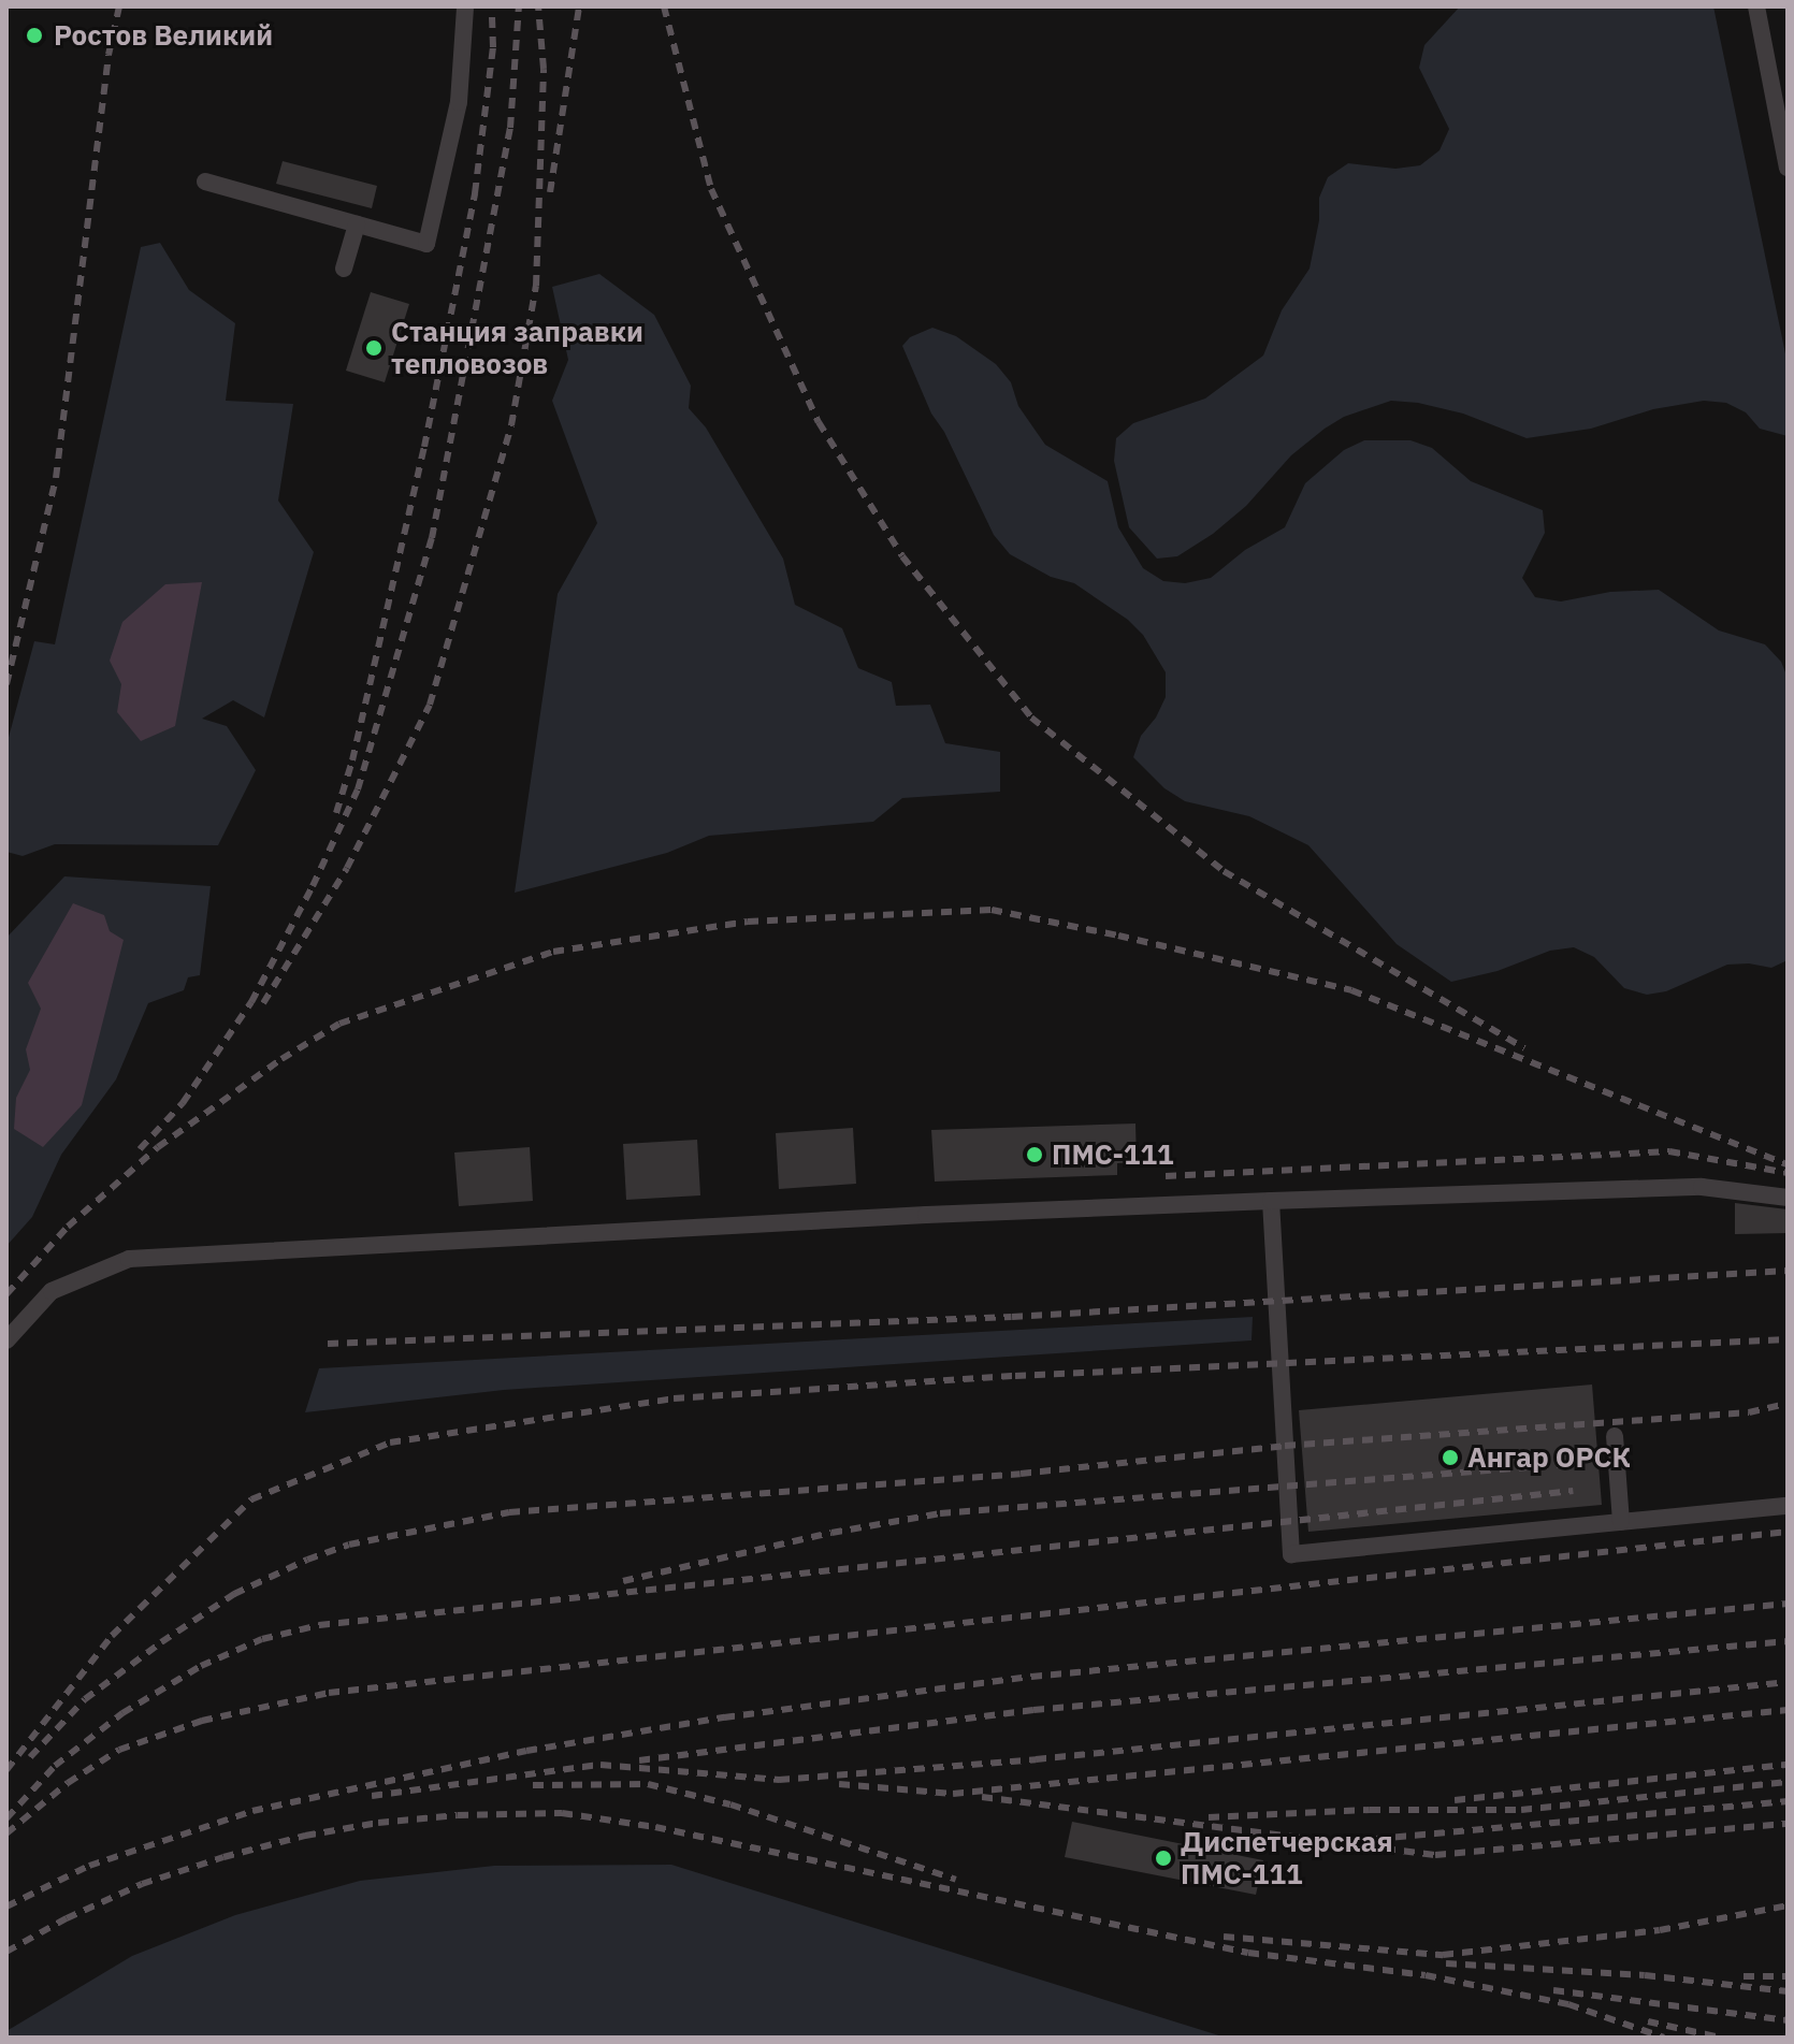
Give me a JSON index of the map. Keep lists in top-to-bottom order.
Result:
{
  "places": [
    "Ростов Великий",
    "Станция заправки тепловозов",
    "ПМС-111",
    "Ангар ОРСК",
    "Диспетчерская ПМС-111"
  ]
}
